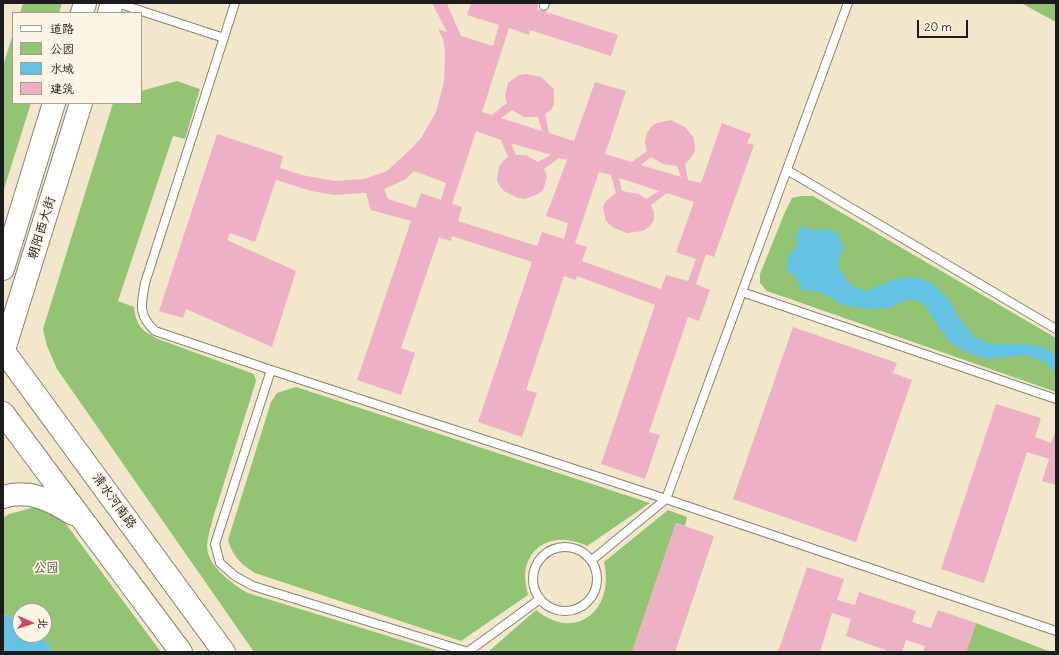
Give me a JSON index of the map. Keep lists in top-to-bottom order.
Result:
{
  "streets": {
    "main road": ["朝阳西大街", "清水河南路"]
  },
  "crossings": [
    ["朝阳西大街", "清水河南路"]
  ],
  "parks": ["公园"],
  "legend": [
    "道路",
    "公园",
    "水域",
    "建筑"
  ],
  "scale_bar": "20 m",
  "north": "right"
}
